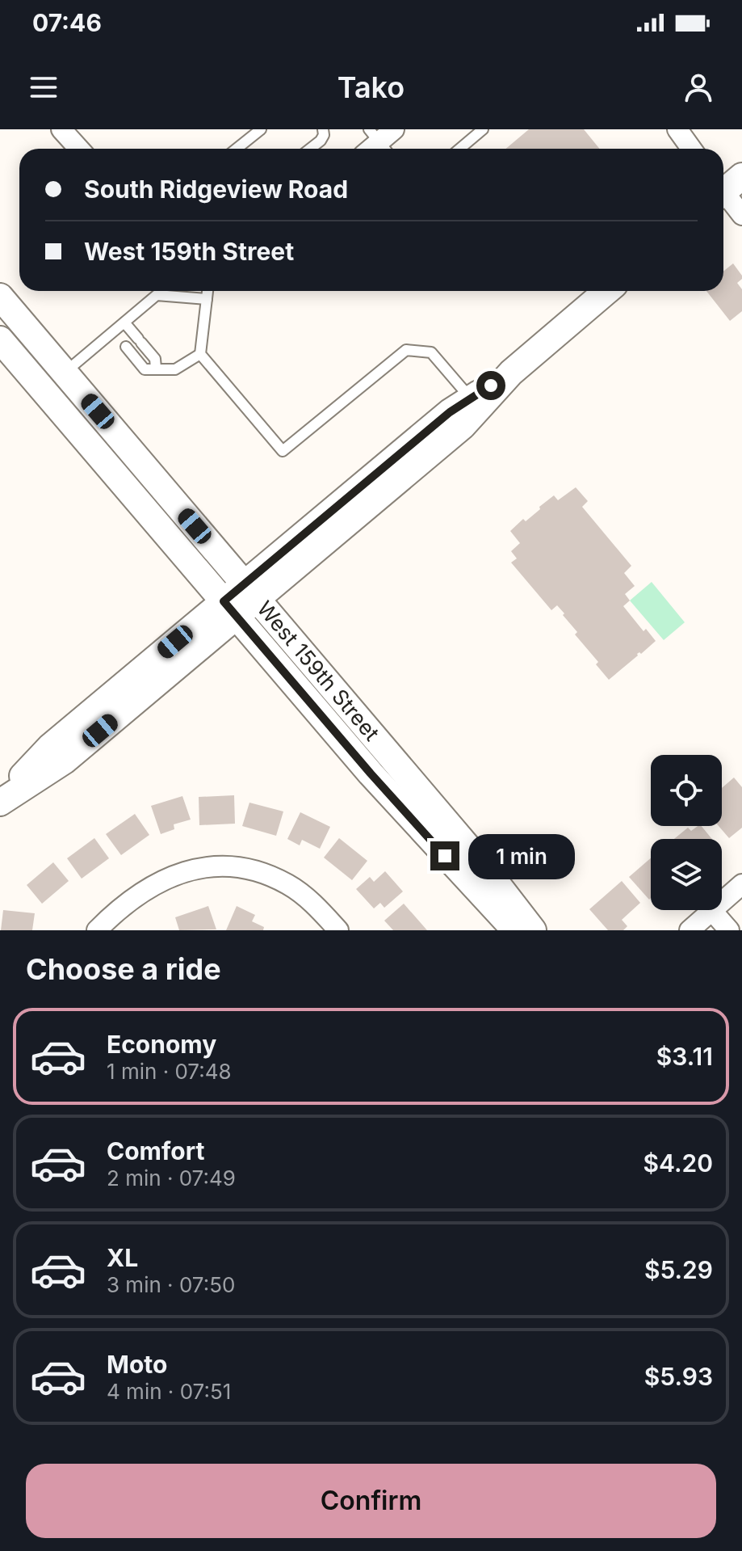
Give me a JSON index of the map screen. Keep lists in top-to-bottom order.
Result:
{
  "streets": {
    "main road": ["West 159th Street"]
  },
  "page": {
    "status": "07:46",
    "header": "Tako",
    "banner": ["South Ridgeview Road", "West 159th Street"],
    "bubble": "1 min",
    "heading": "Choose a ride",
    "list": [
      {
        "name": "Economy",
        "note": "1 min · 07:48",
        "value": "$3.11"
      },
      {
        "name": "Comfort",
        "note": "2 min · 07:49",
        "value": "$4.20"
      },
      {
        "name": "XL",
        "note": "3 min · 07:50",
        "value": "$5.29"
      },
      {
        "name": "Moto",
        "note": "4 min · 07:51",
        "value": "$5.93"
      }
    ],
    "buttons": "Confirm"
  }
}
